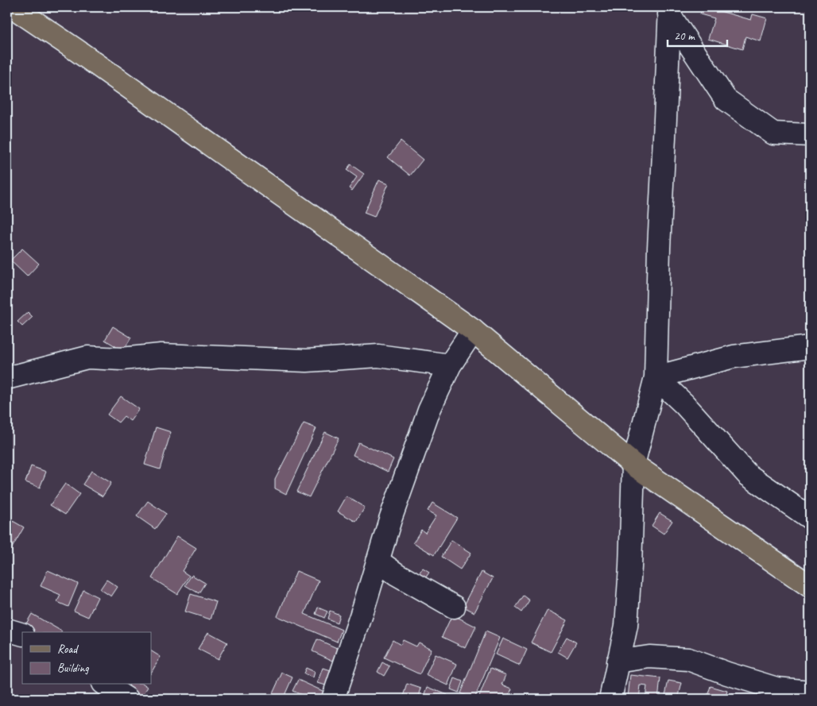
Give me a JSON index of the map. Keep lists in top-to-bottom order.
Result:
{
  "legend": ["Road", "Building"],
  "scale_bar": "20 m"
}
